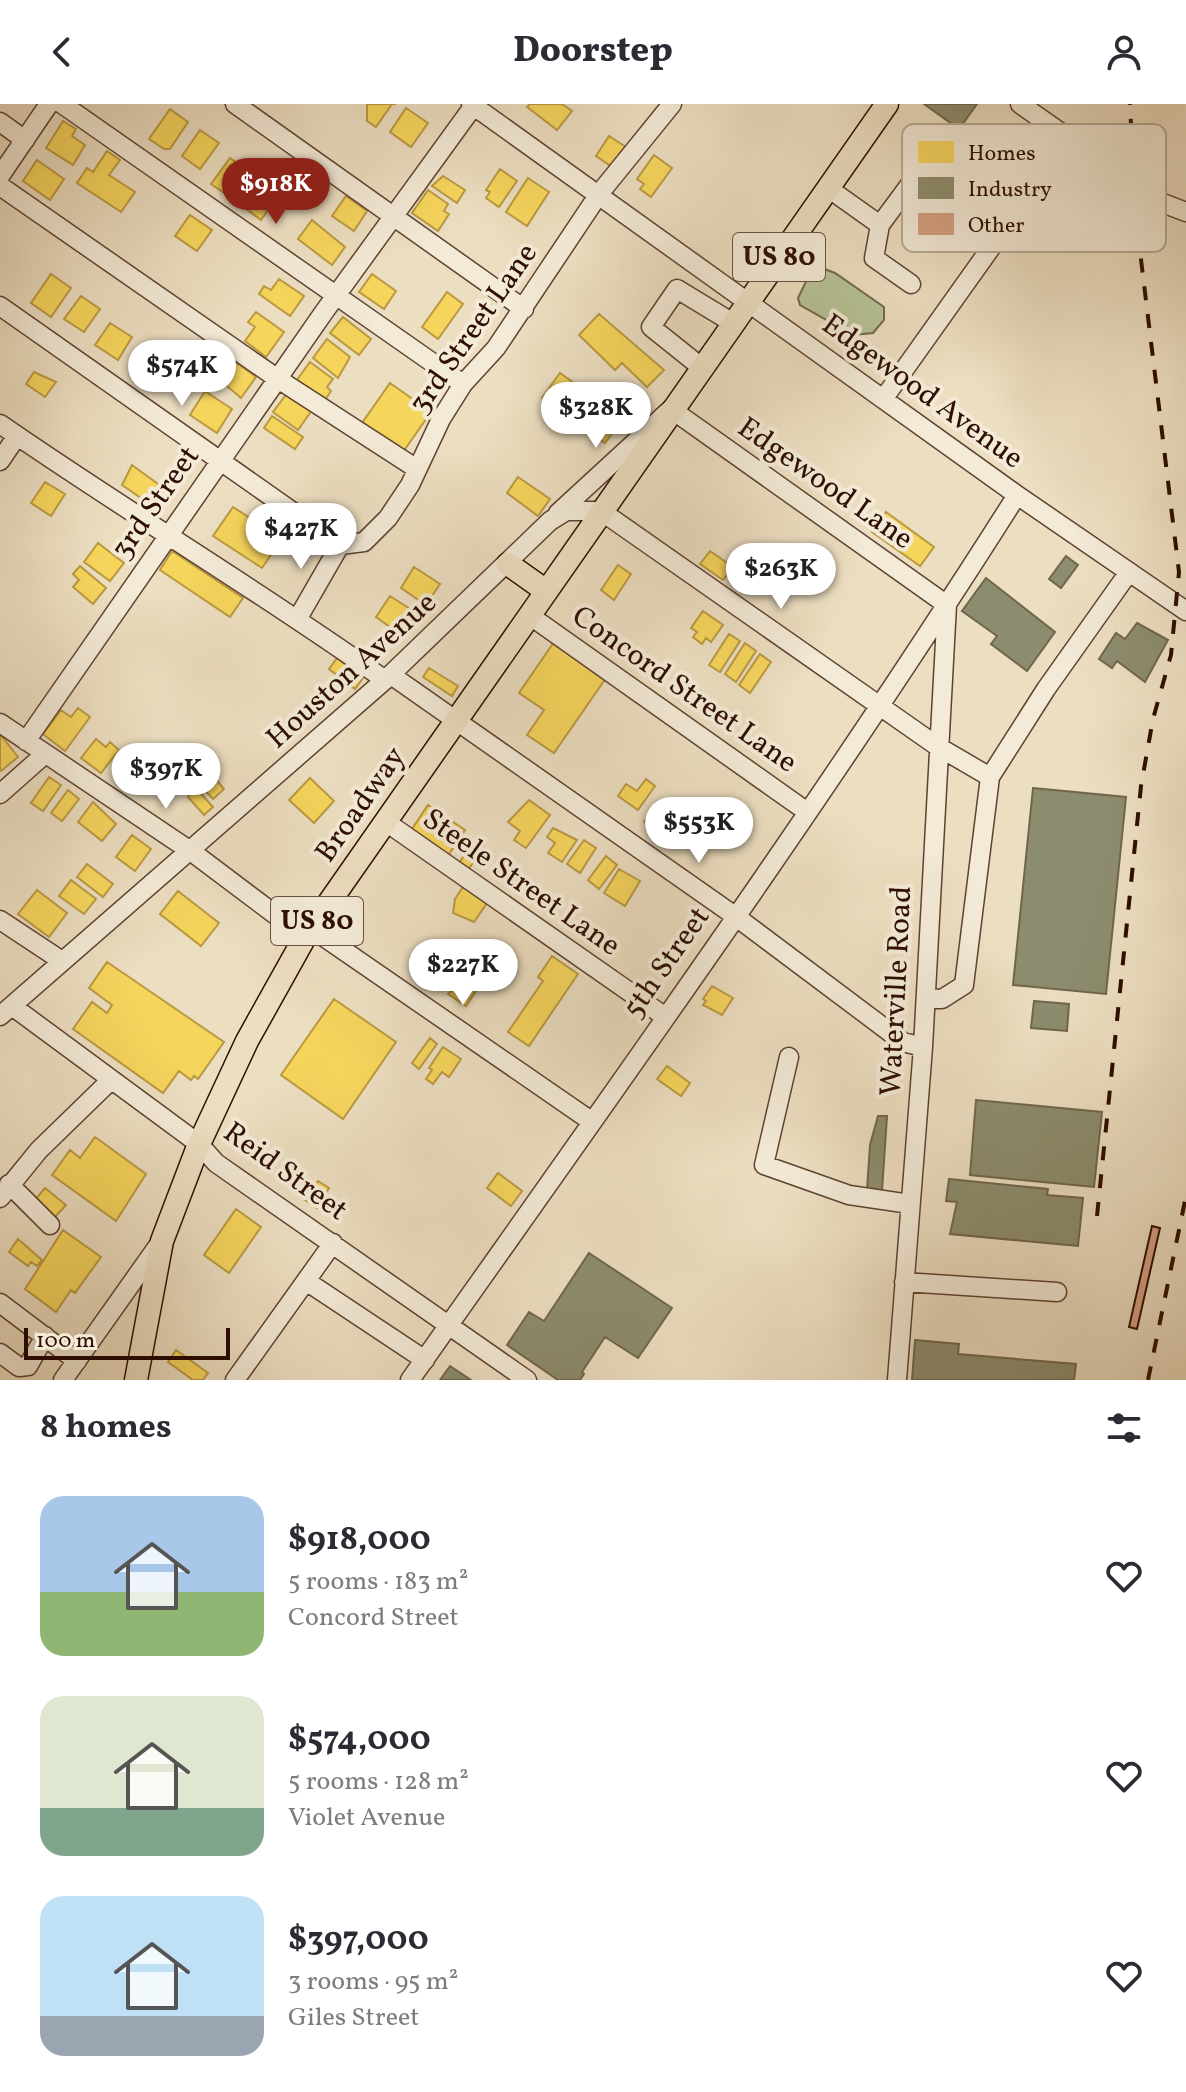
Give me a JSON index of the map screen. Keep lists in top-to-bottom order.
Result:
{
  "streets": {
    "main road": ["US 80", "Broadway"],
    "street": [
      "3rd Street Lane",
      "Edgewood Avenue",
      "Edgewood Lane",
      "3rd Street",
      "Houston Avenue",
      "Concord Street Lane",
      "Steele Street Lane",
      "5th Street",
      "Waterville Road",
      "Reid Street"
    ]
  },
  "crossings": [
    ["US 80", "Edgewood Avenue"],
    ["US 80", "Edgewood Lane"],
    ["US 80", "Houston Avenue"],
    ["US 80", "Broadway"],
    ["3rd Street Lane", "Edgewood Avenue"],
    ["Edgewood Avenue", "3rd Street"],
    ["Edgewood Avenue", "5th Street"],
    ["Edgewood Lane", "Houston Avenue"],
    ["Edgewood Lane", "5th Street"],
    ["Edgewood Lane", "Waterville Road"],
    ["Houston Avenue", "Reid Street"],
    ["Concord Street Lane", "Broadway"],
    ["Concord Street Lane", "5th Street"],
    ["Broadway", "Steele Street Lane"],
    ["Broadway", "Reid Street"],
    ["Steele Street Lane", "5th Street"],
    ["5th Street", "Waterville Road"],
    ["5th Street", "Reid Street"]
  ],
  "legend": ["Homes", "Industry", "Other"],
  "scale_bar": "100 m",
  "page": {
    "header": "Doorstep",
    "price": [
      "$918K",
      "$574K",
      "$328K",
      "$427K",
      "$263K",
      "$397K",
      "$553K",
      "$227K"
    ],
    "scale": "100 m",
    "heading": "8 homes",
    "list": [
      {
        "name": "$918,000",
        "note": "5 rooms · 183 m² · Concord Street"
      },
      {
        "name": "$574,000",
        "note": "5 rooms · 128 m² · Violet Avenue"
      },
      {
        "name": "$397,000",
        "note": "3 rooms · 95 m² · Giles Street"
      }
    ]
  }
}
